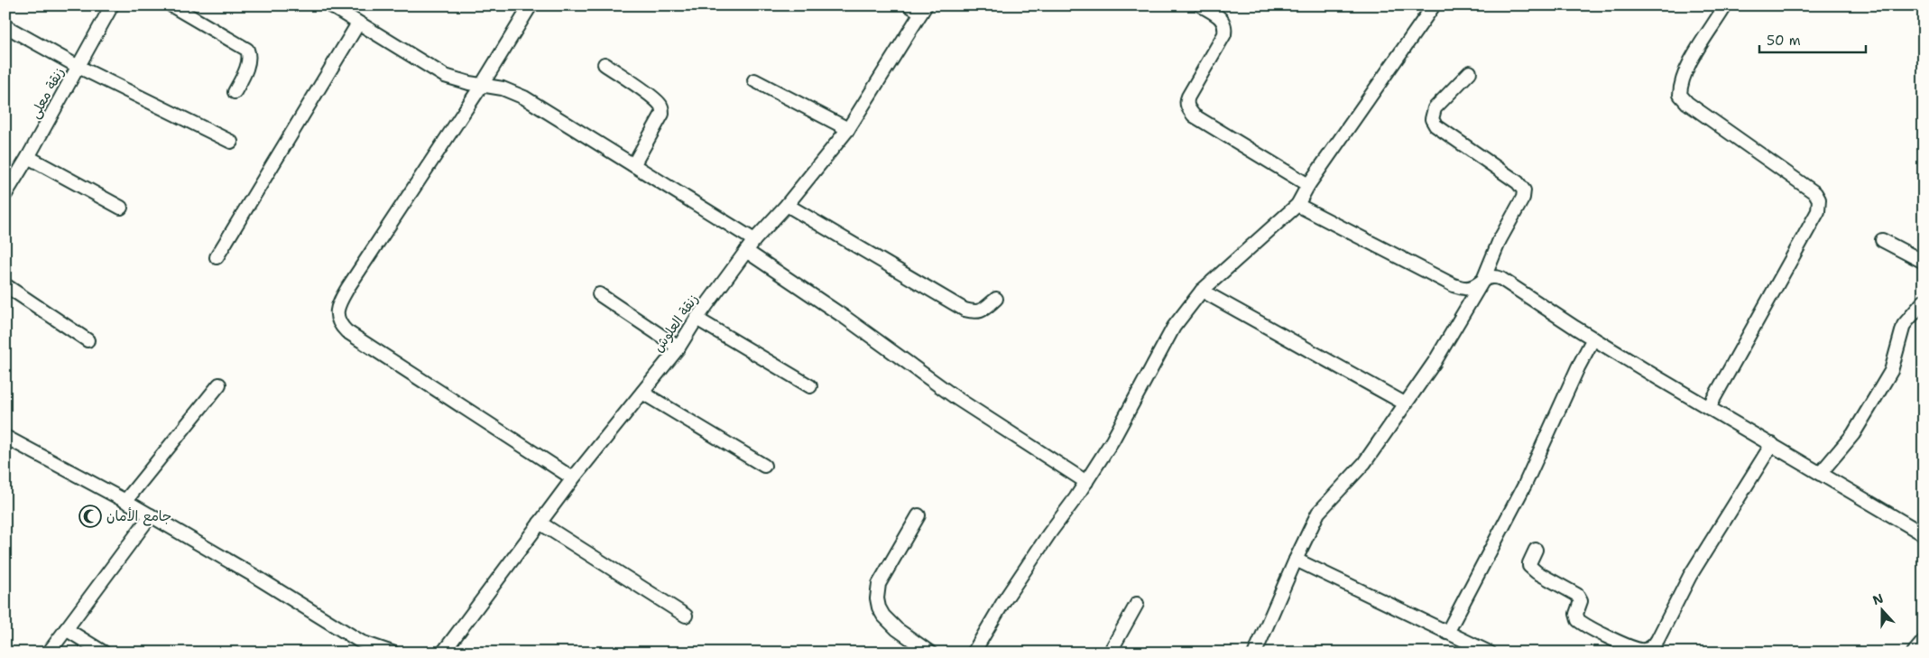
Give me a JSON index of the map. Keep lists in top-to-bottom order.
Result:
{
  "streets": {
    "street": ["زنقة معلى", "زنقة العلوش"]
  },
  "places": {
    "mosque": ["جامع الأمان"]
  },
  "scale_bar": "50 m",
  "north": "top"
}
